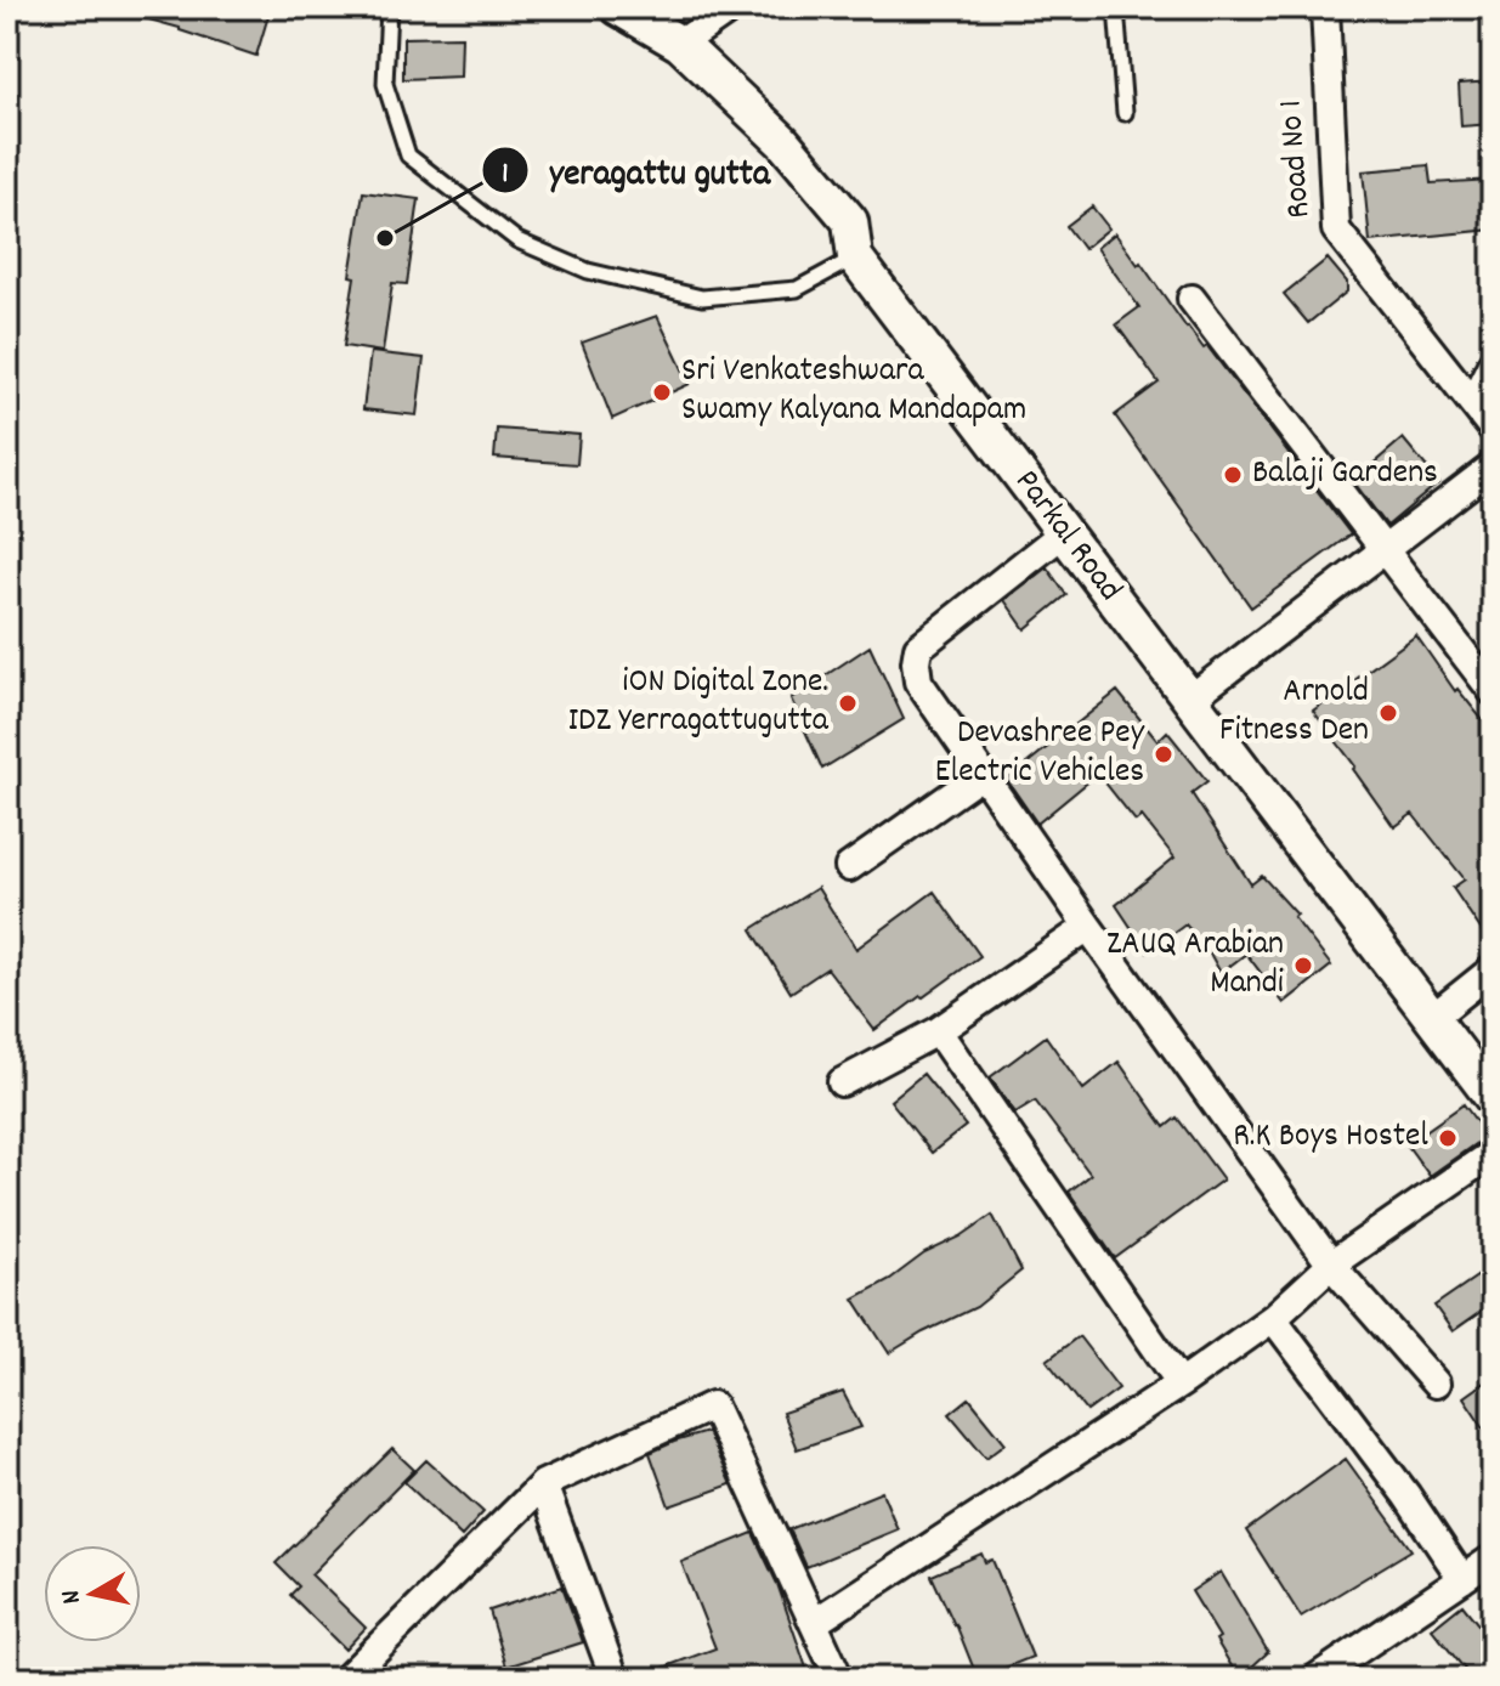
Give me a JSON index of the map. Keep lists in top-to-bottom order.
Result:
{
  "streets": {
    "street": ["Road No 1", "Parkal Road"]
  },
  "places": [
    "yeragattu gutta",
    "Sri Venkateshwara Swamy Kalyana Mandapam",
    "Balaji Gardens",
    "iON Digital Zone. IDZ Yerragattugutta",
    "Arnold Fitness Den",
    "Devashree Pey Electric Vehicles",
    "ZAUQ Arabian Mandi",
    "R.K Boys Hostel"
  ],
  "north": "left"
}
